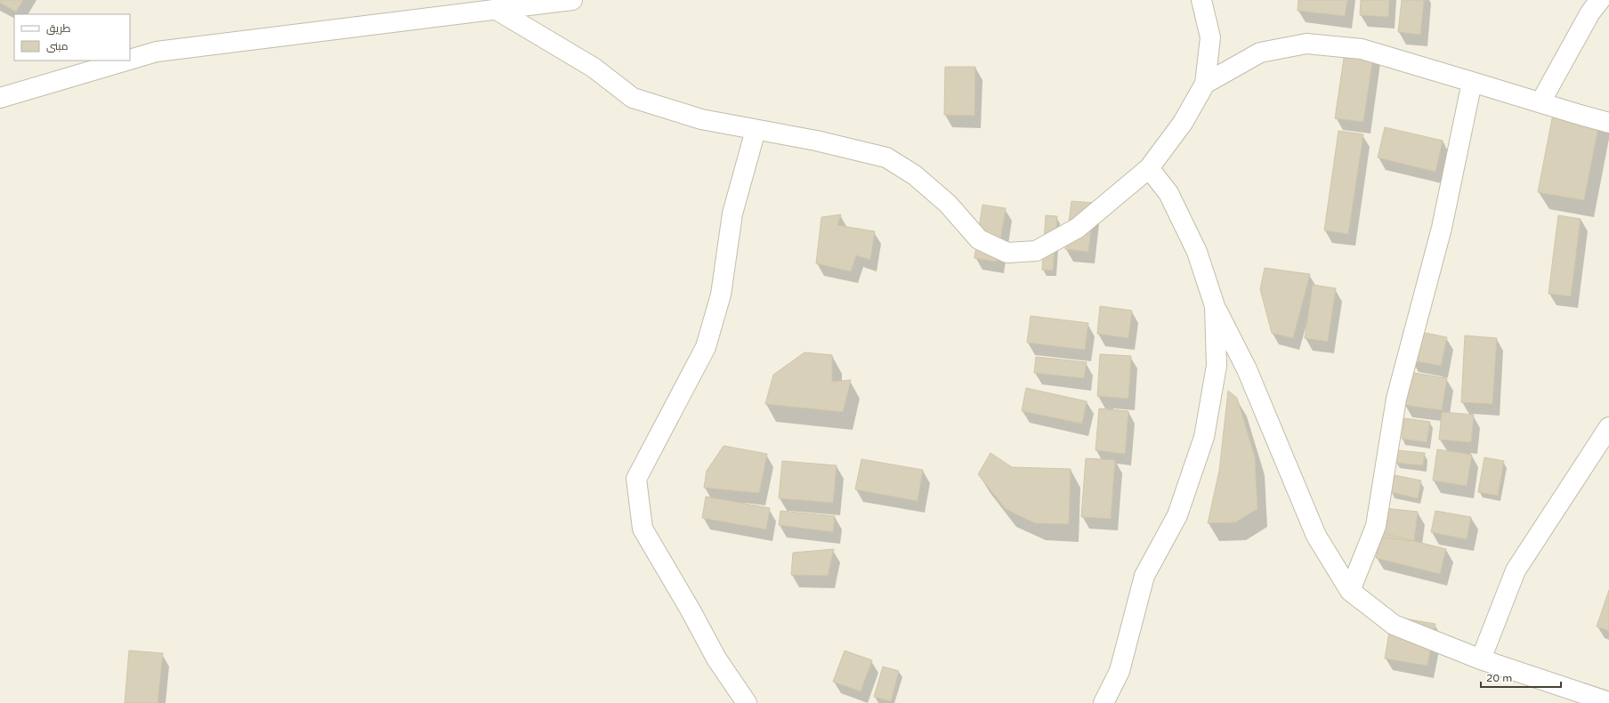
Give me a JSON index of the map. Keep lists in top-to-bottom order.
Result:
{
  "legend": ["طريق", "مبنى"],
  "scale_bar": "20 m"
}
